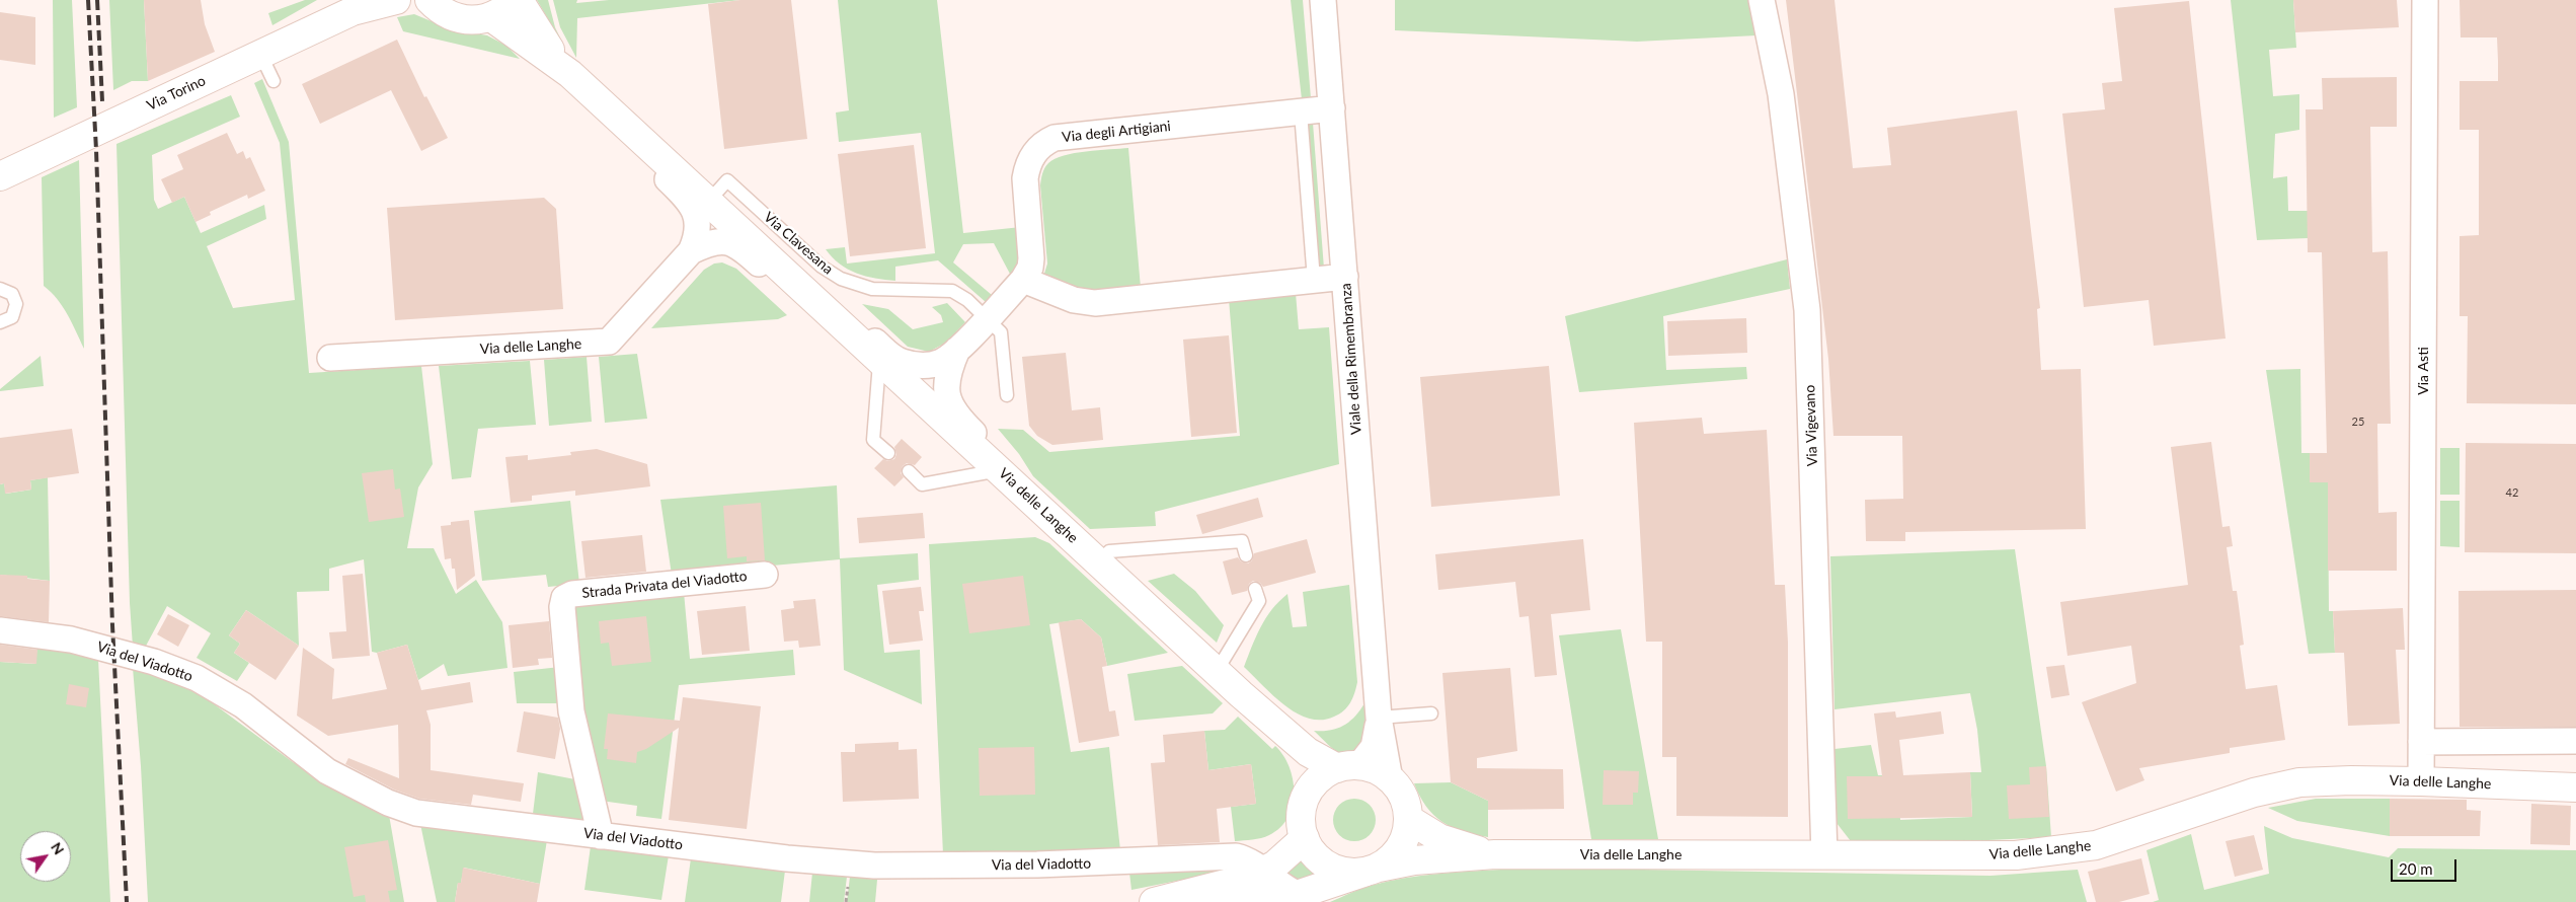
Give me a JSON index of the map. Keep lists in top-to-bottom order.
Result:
{
  "streets": {
    "main road": ["Via Torino", "Via delle Langhe"],
    "street": [
      "Via degli Artigiani",
      "Viale della Rimembranza",
      "Via Asti",
      "Via Vigevano",
      "Strada Privata del Viadotto",
      "Via del Viadotto"
    ],
    "lane": ["Via Clavesana"]
  },
  "crossings": [
    ["Via degli Artigiani", "Via Clavesana"],
    ["Via degli Artigiani", "Via delle Langhe"],
    ["Via degli Artigiani", "Viale della Rimembranza"],
    ["Via Clavesana", "Via delle Langhe"],
    ["Via delle Langhe", "Via Asti"],
    ["Via delle Langhe", "Via Vigevano"],
    ["Strada Privata del Viadotto", "Via del Viadotto"]
  ],
  "house_numbers": ["25", "42"],
  "scale_bar": "20 m",
  "north": "top right"
}
